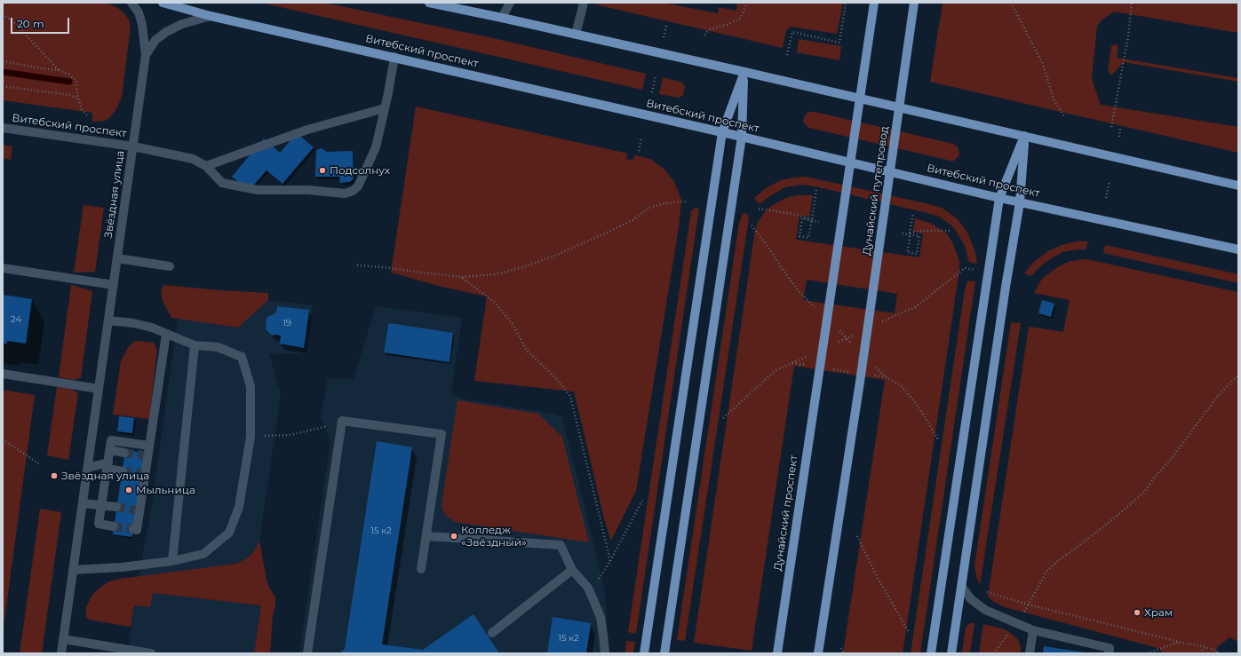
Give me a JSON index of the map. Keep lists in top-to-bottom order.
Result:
{
  "streets": {
    "main road": ["Витебский проспект", "Дунайский путепровод", "Дунайский проспект"],
    "street": ["Звёздная улица"]
  },
  "crossings": [
    ["Витебский проспект", "Звёздная улица"]
  ],
  "places": [
    "Подсолнух",
    "Звёздная улица",
    "Мыльница",
    "Колледж «Звёздный»",
    "Храм"
  ],
  "house_numbers": [
    "24",
    "19",
    "15 к2",
    "15 к2"
  ],
  "scale_bar": "20 m"
}
